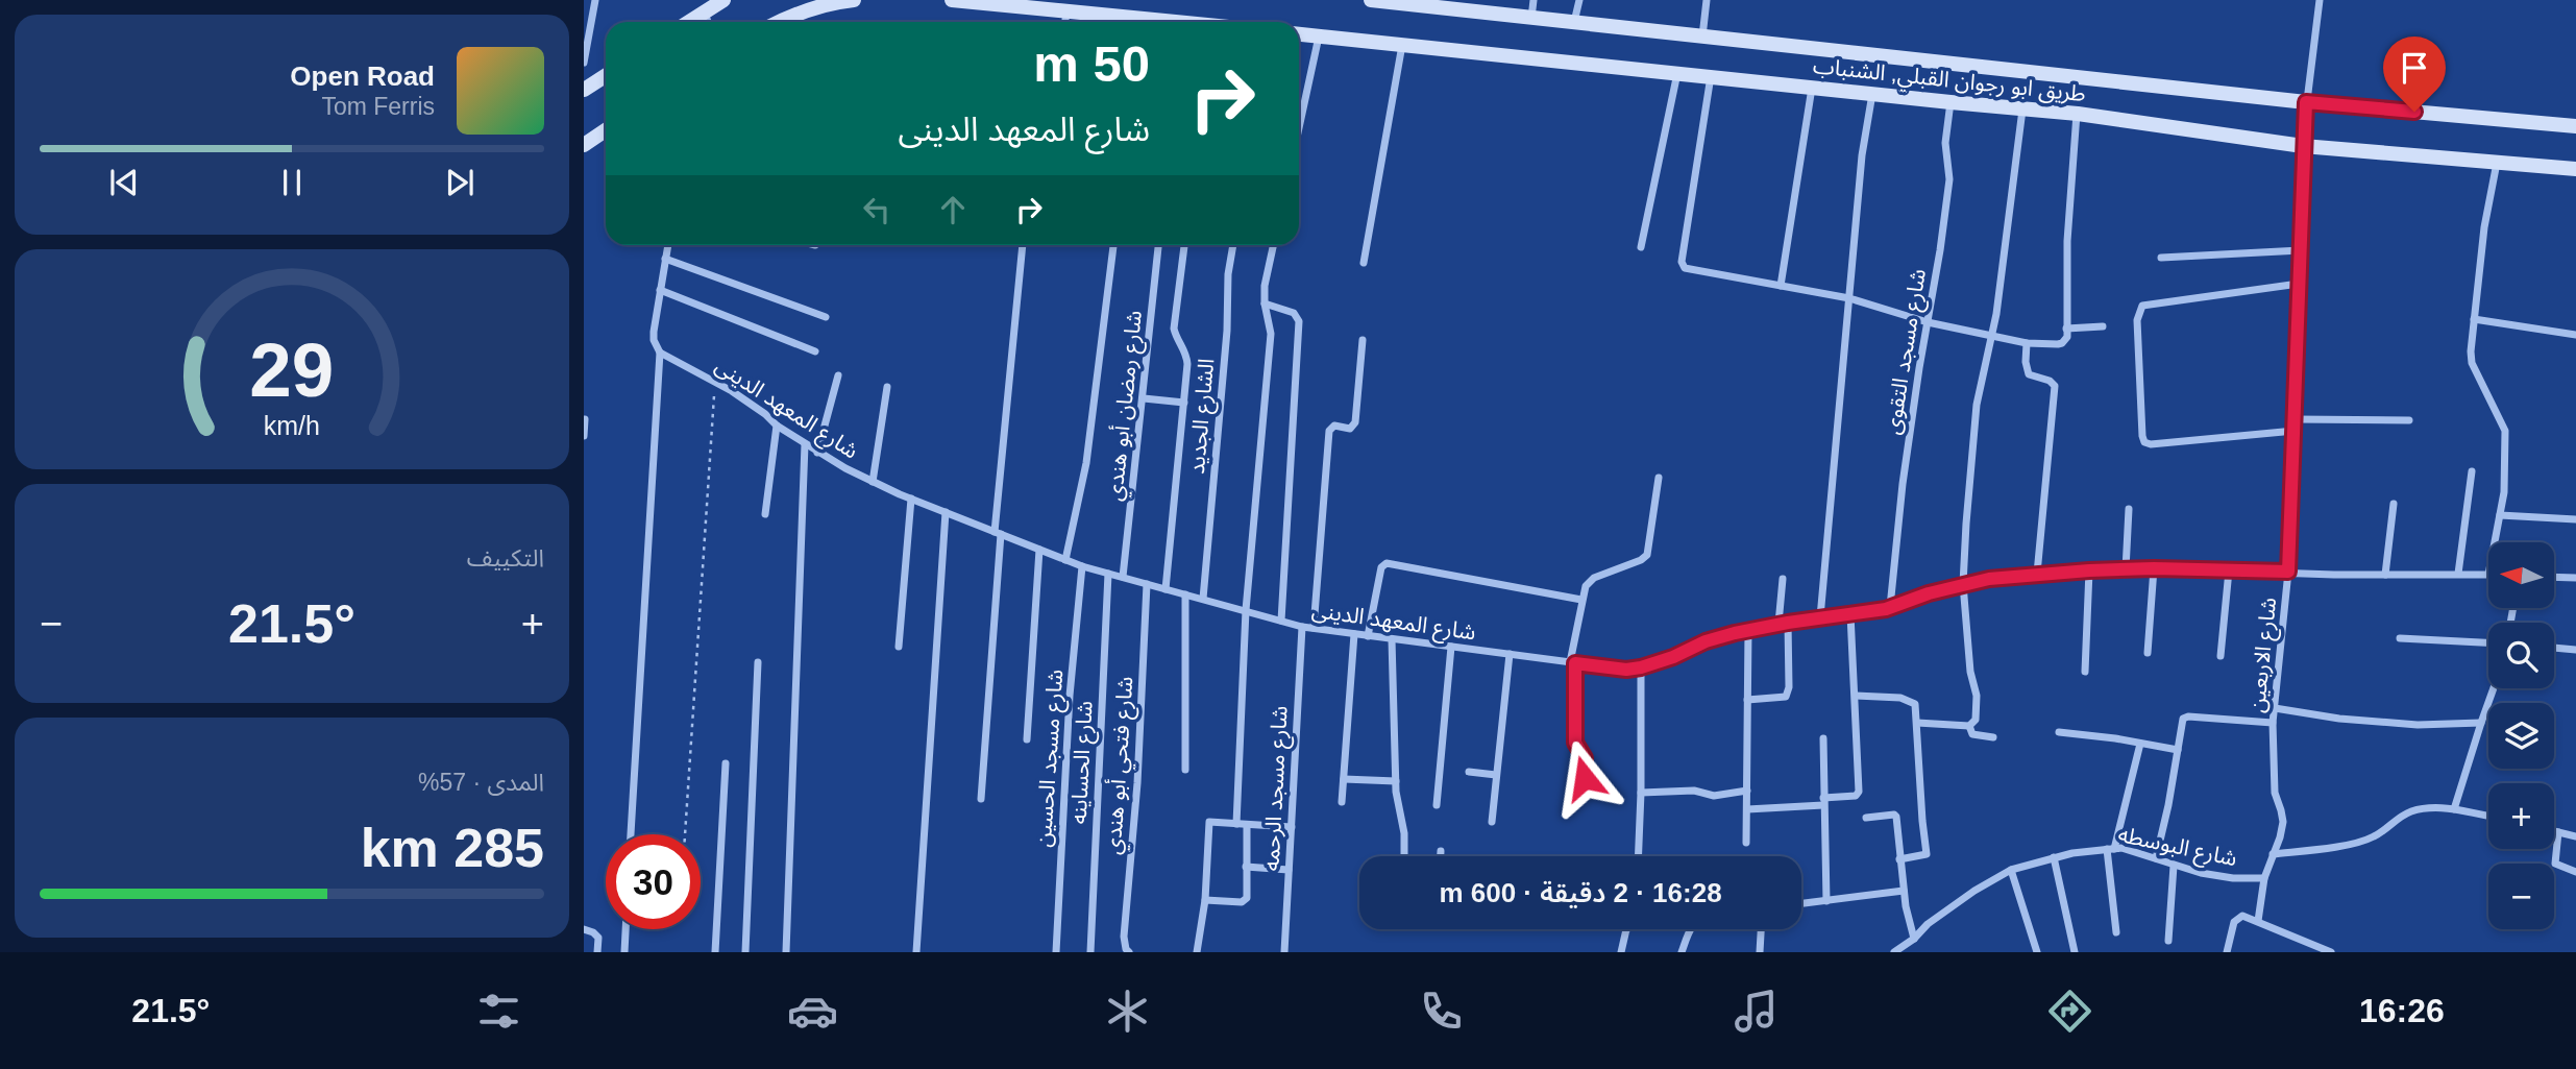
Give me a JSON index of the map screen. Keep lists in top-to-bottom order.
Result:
{
  "streets": {
    "street": [
      "طريق ابو رجوان القبلي, الشنباب",
      "شارع مسجد التقوى",
      "شارع رمضان أبو هندي",
      "شارع المعهد الدينى",
      "الشارع الجديد",
      "شارع الاربعين",
      "شارع مسجد الحسين",
      "شارع الحساينه",
      "شارع فتحي أبو هندي",
      "شارع مسجد الرحمه",
      "شارع البوسطه"
    ]
  },
  "crossings": [
    ["طريق ابو رجوان القبلي, الشنباب", "شارع مسجد التقوى"],
    ["طريق ابو رجوان القبلي, الشنباب", "شارع الاربعين"],
    ["شارع مسجد التقوى", "شارع المعهد الدينى"],
    ["شارع رمضان أبو هندي", "شارع المعهد الدينى"],
    ["شارع المعهد الدينى", "الشارع الجديد"],
    ["شارع المعهد الدينى", "شارع الاربعين"],
    ["شارع المعهد الدينى", "شارع مسجد الحسين"],
    ["شارع المعهد الدينى", "شارع الحساينه"],
    ["شارع المعهد الدينى", "شارع فتحي أبو هندي"],
    ["شارع المعهد الدينى", "شارع مسجد الرحمه"],
    ["شارع الاربعين", "شارع البوسطه"]
  ],
  "north": "left",
  "page": {
    "turn": ["50 m", "شارع المعهد الدينى"],
    "song": ["Open Road", "Tom Ferris"],
    "tile": [
      "التكييف",
      ["المدى · 57%", "285 km"]
    ],
    "map_buttons": ["+", "−"],
    "heat": ["−", "21.5°", "+"],
    "limit": "30",
    "trip": "16:28 · 2 دقيقة · 600 m",
    "tabs": ["16:26", "21.5°"],
    "gauge": ["29", "km/h"]
  }
}
